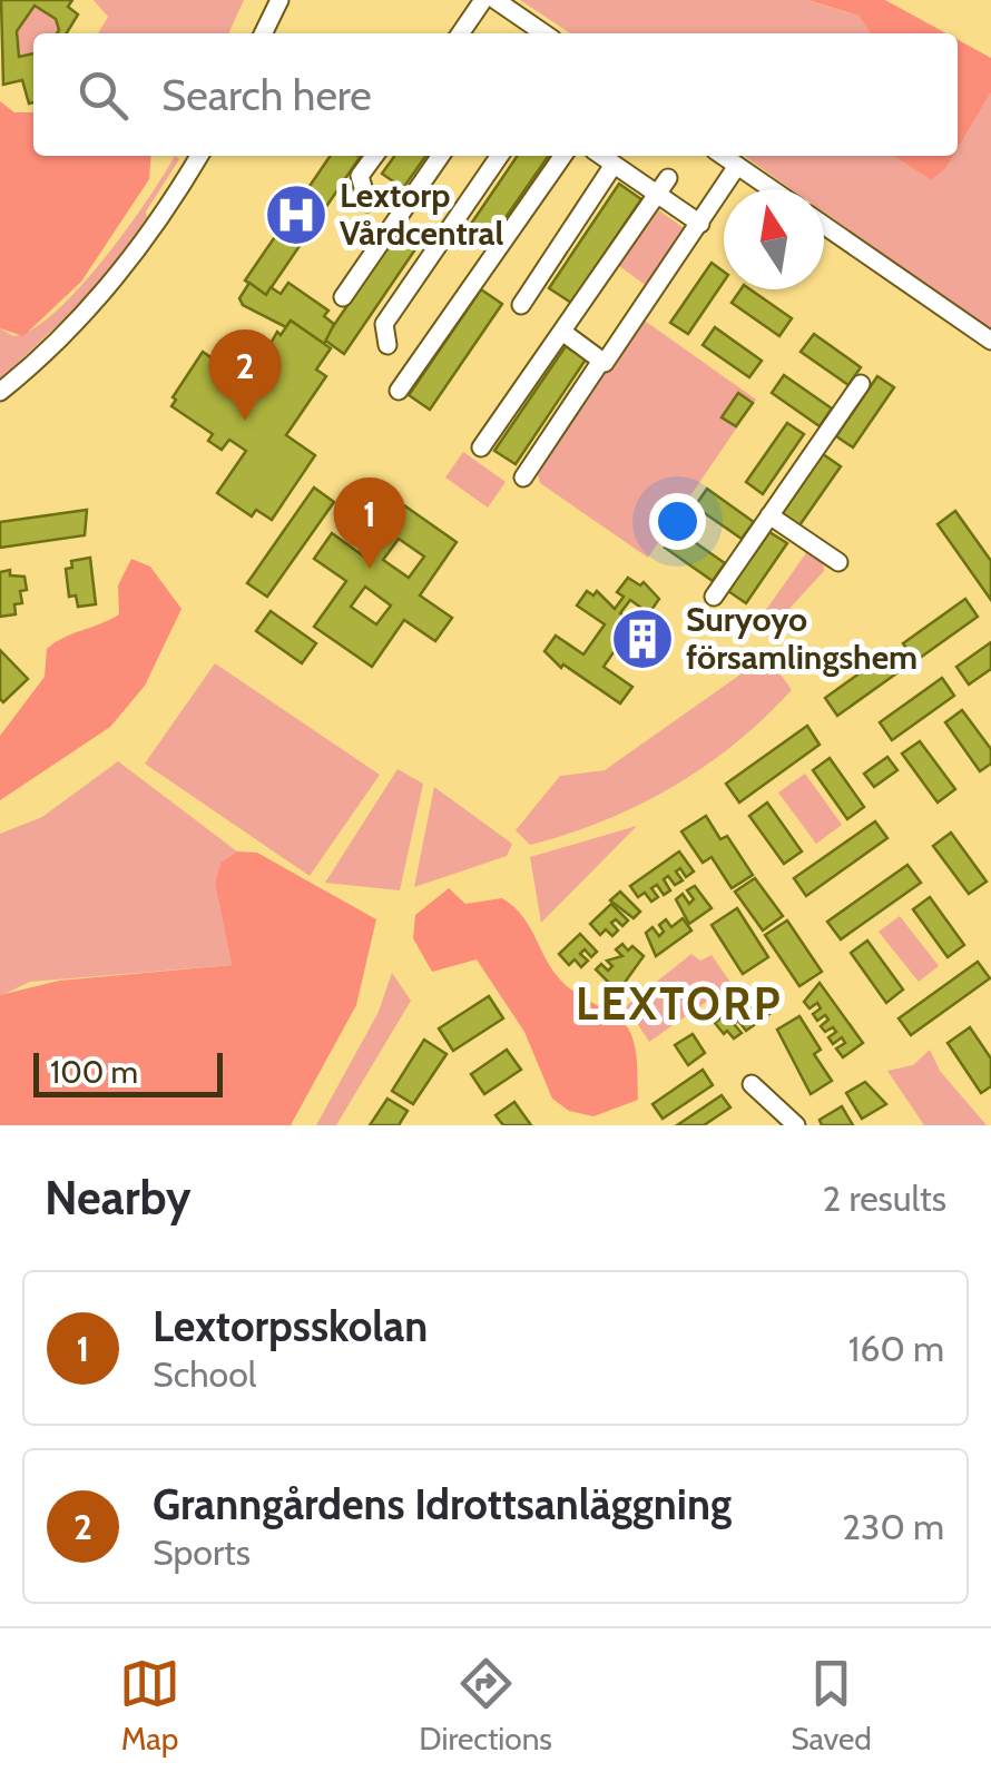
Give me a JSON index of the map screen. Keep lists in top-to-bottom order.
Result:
{
  "districts": ["LEXTORP"],
  "places": {
    "hospital": ["Lextorp Vårdcentral"],
    "building": ["Suryoyo församlingshem"]
  },
  "scale_bar": "100 m",
  "north": "top",
  "page": {
    "search": "Search here",
    "pins": ["2", "1"],
    "scale": "100 m",
    "heading": ["Nearby", "2 results"],
    "list": [
      {
        "mark": "1",
        "name": "Lextorpsskolan",
        "note": "School",
        "value": "160 m"
      },
      {
        "mark": "2",
        "name": "Granngårdens Idrottsanläggning",
        "note": "Sports",
        "value": "230 m"
      }
    ],
    "nav": ["Map", "Directions", "Saved"]
  }
}
